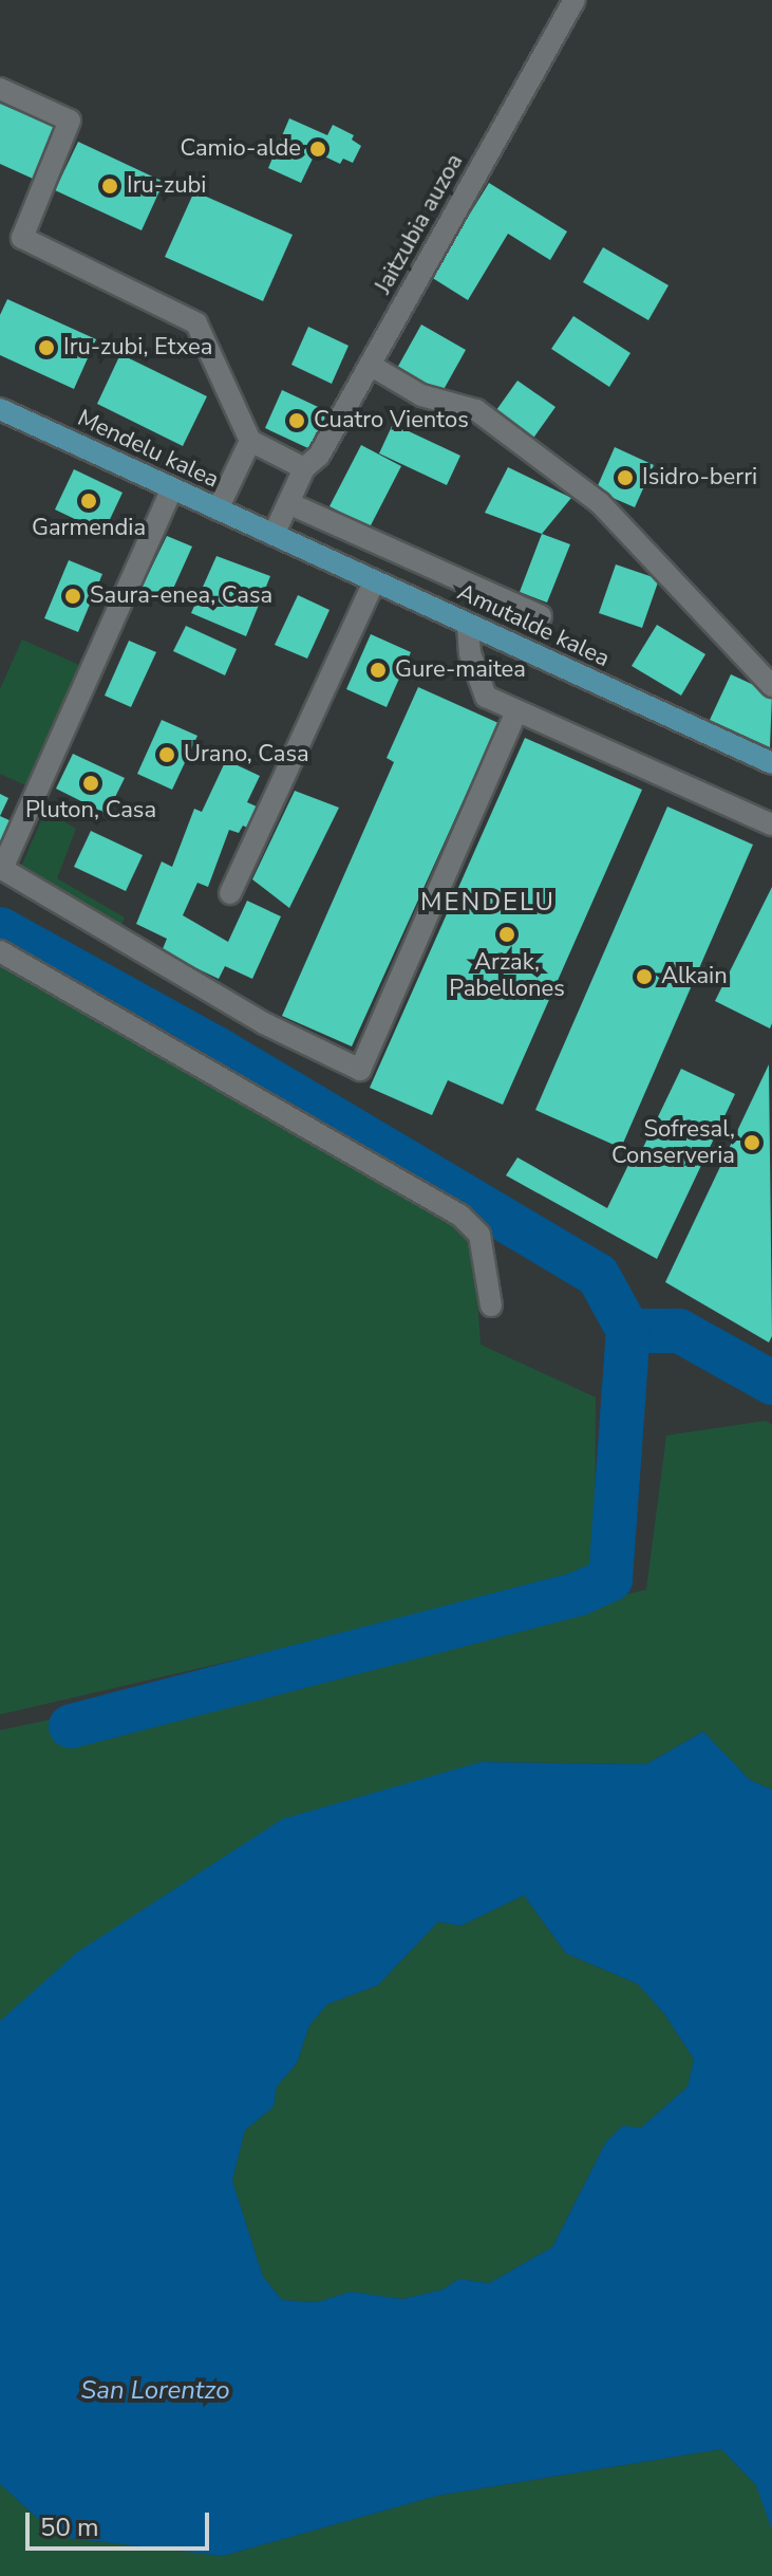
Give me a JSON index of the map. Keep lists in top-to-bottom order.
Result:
{
  "streets": {
    "main road": ["Mendelu kalea", "Amutalde kalea"],
    "street": ["Jaitzubia auzoa"]
  },
  "crossings": [
    ["Jaitzubia auzoa", "Mendelu kalea"],
    ["Jaitzubia auzoa", "Amutalde kalea"],
    ["Mendelu kalea", "Amutalde kalea"]
  ],
  "districts": ["MENDELU"],
  "water": ["San Lorentzo"],
  "places": [
    "Camio-alde",
    "Iru-zubi",
    "Iru-zubi, Etxea",
    "Cuatro Vientos",
    "Isidro-berri",
    "Garmendia",
    "Saura-enea, Casa",
    "Gure-maitea",
    "Urano, Casa",
    "Pluton, Casa",
    "Arzak, Pabellones",
    "Alkain",
    "Sofresal, Conserveria"
  ],
  "scale_bar": "50 m"
}
